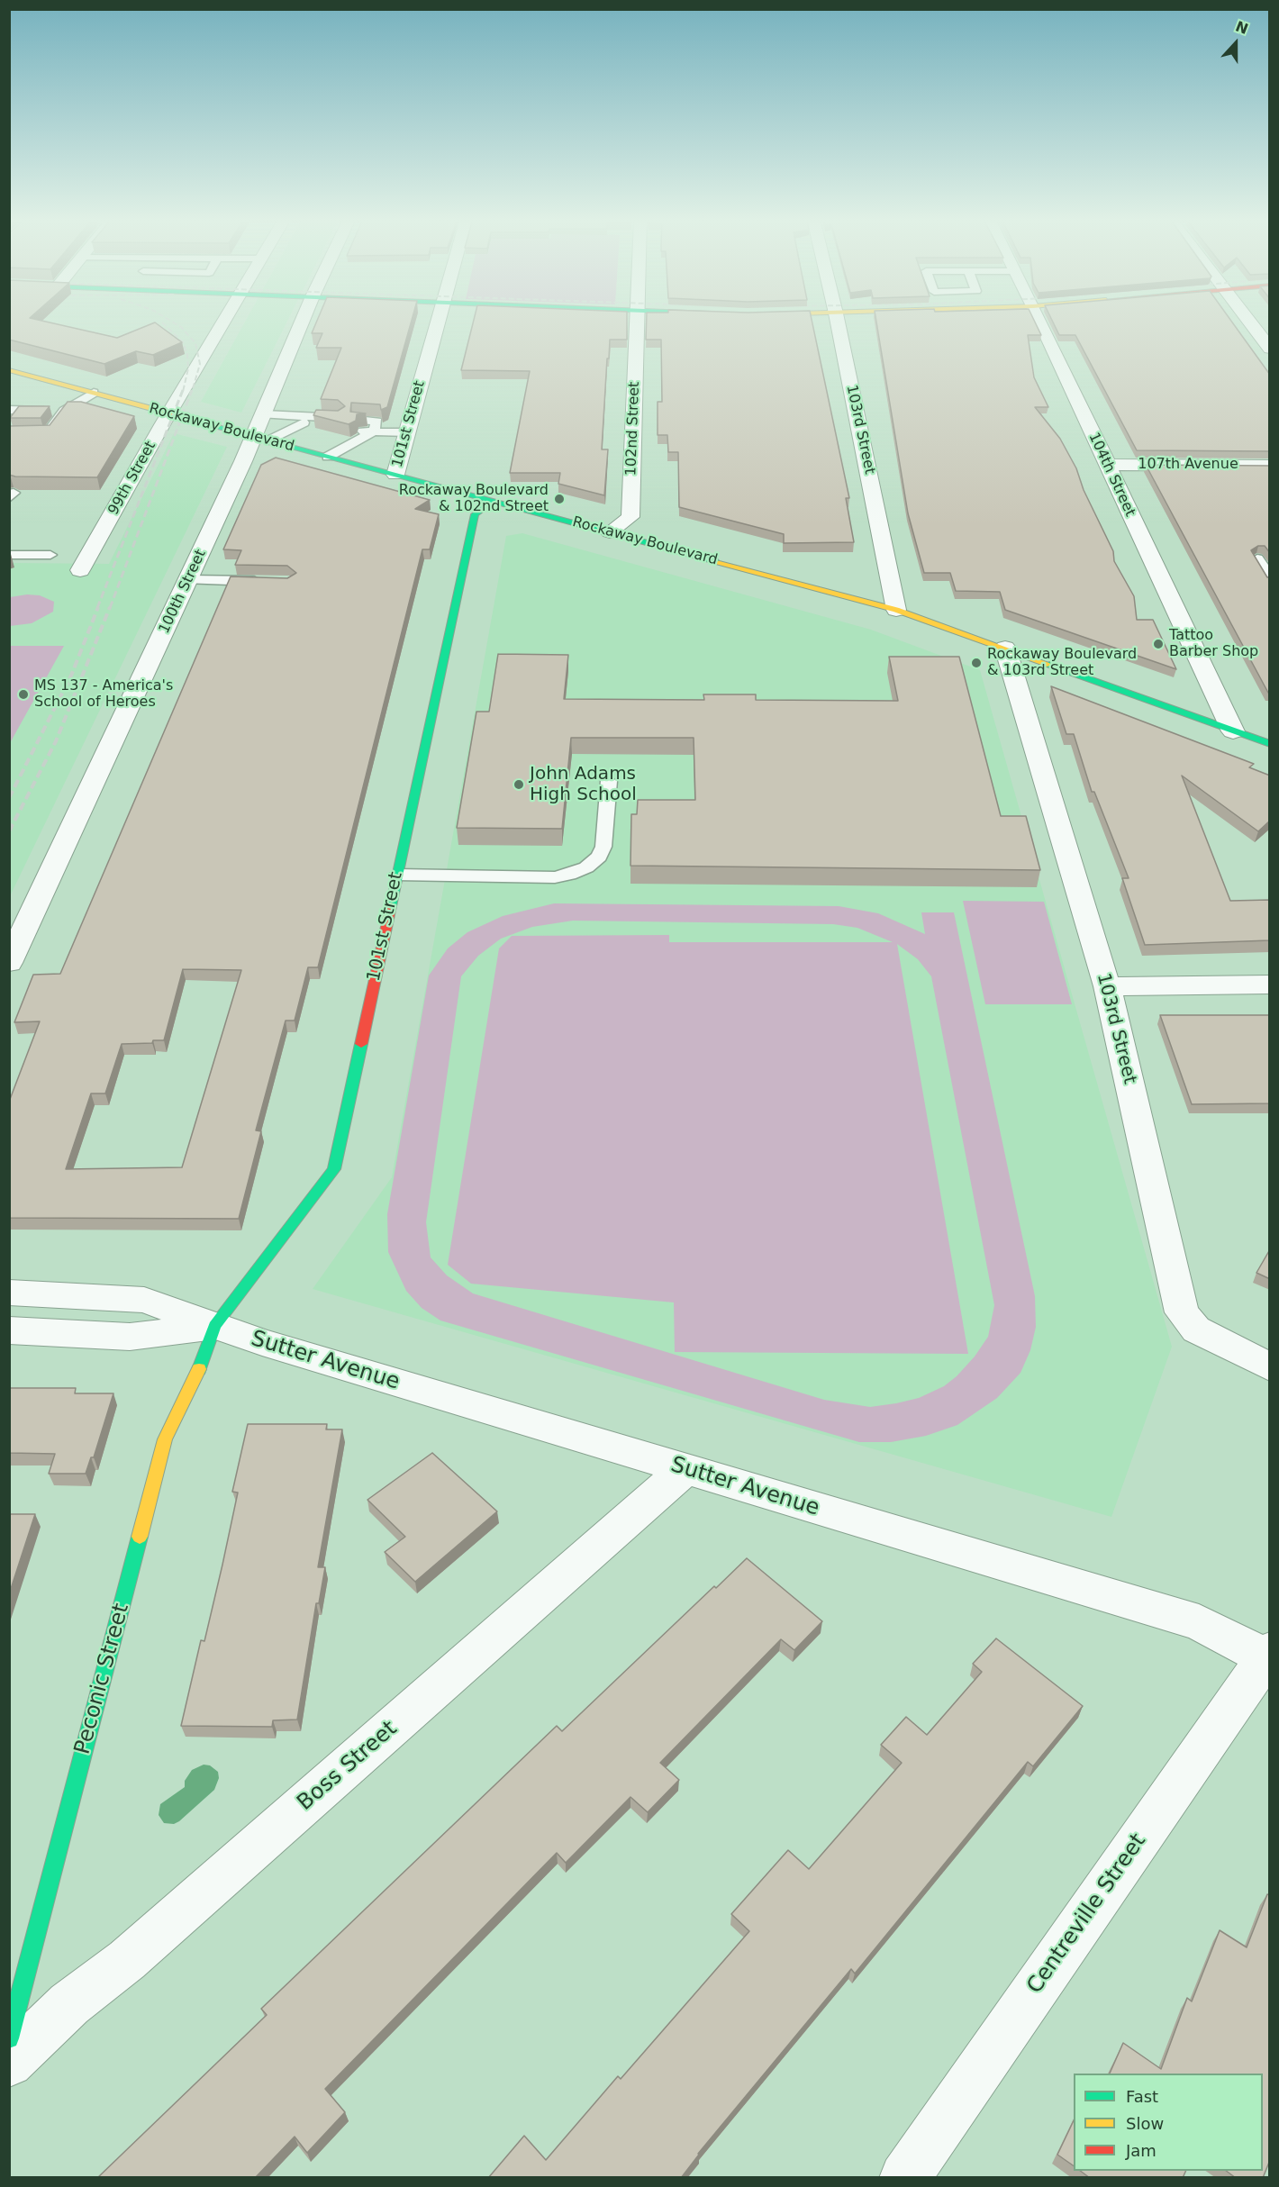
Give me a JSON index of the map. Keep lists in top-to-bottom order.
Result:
{
  "streets": {
    "street": [
      "101st Street",
      "Rockaway Boulevard",
      "102nd Street",
      "103rd Street",
      "107th Avenue",
      "104th Street",
      "99th Street",
      "100th Street",
      "Sutter Avenue",
      "Peconic Street",
      "Boss Street",
      "Centreville Street"
    ]
  },
  "crossings": [
    ["101st Street", "Rockaway Boulevard"],
    ["101st Street", "Sutter Avenue"],
    ["101st Street", "Peconic Street"],
    ["Rockaway Boulevard", "102nd Street"],
    ["Rockaway Boulevard", "103rd Street"],
    ["Rockaway Boulevard", "104th Street"],
    ["Rockaway Boulevard", "99th Street"],
    ["Rockaway Boulevard", "100th Street"],
    ["107th Avenue", "104th Street"],
    ["Sutter Avenue", "Peconic Street"],
    ["Sutter Avenue", "Boss Street"],
    ["Sutter Avenue", "Centreville Street"]
  ],
  "places": [
    "Rockaway Boulevard & 102nd Street",
    "Tattoo Barber Shop",
    "Rockaway Boulevard & 103rd Street",
    "MS 137 - America's School of Heroes",
    "John Adams High School"
  ],
  "legend": ["Fast", "Slow", "Jam"],
  "north": "top"
}
